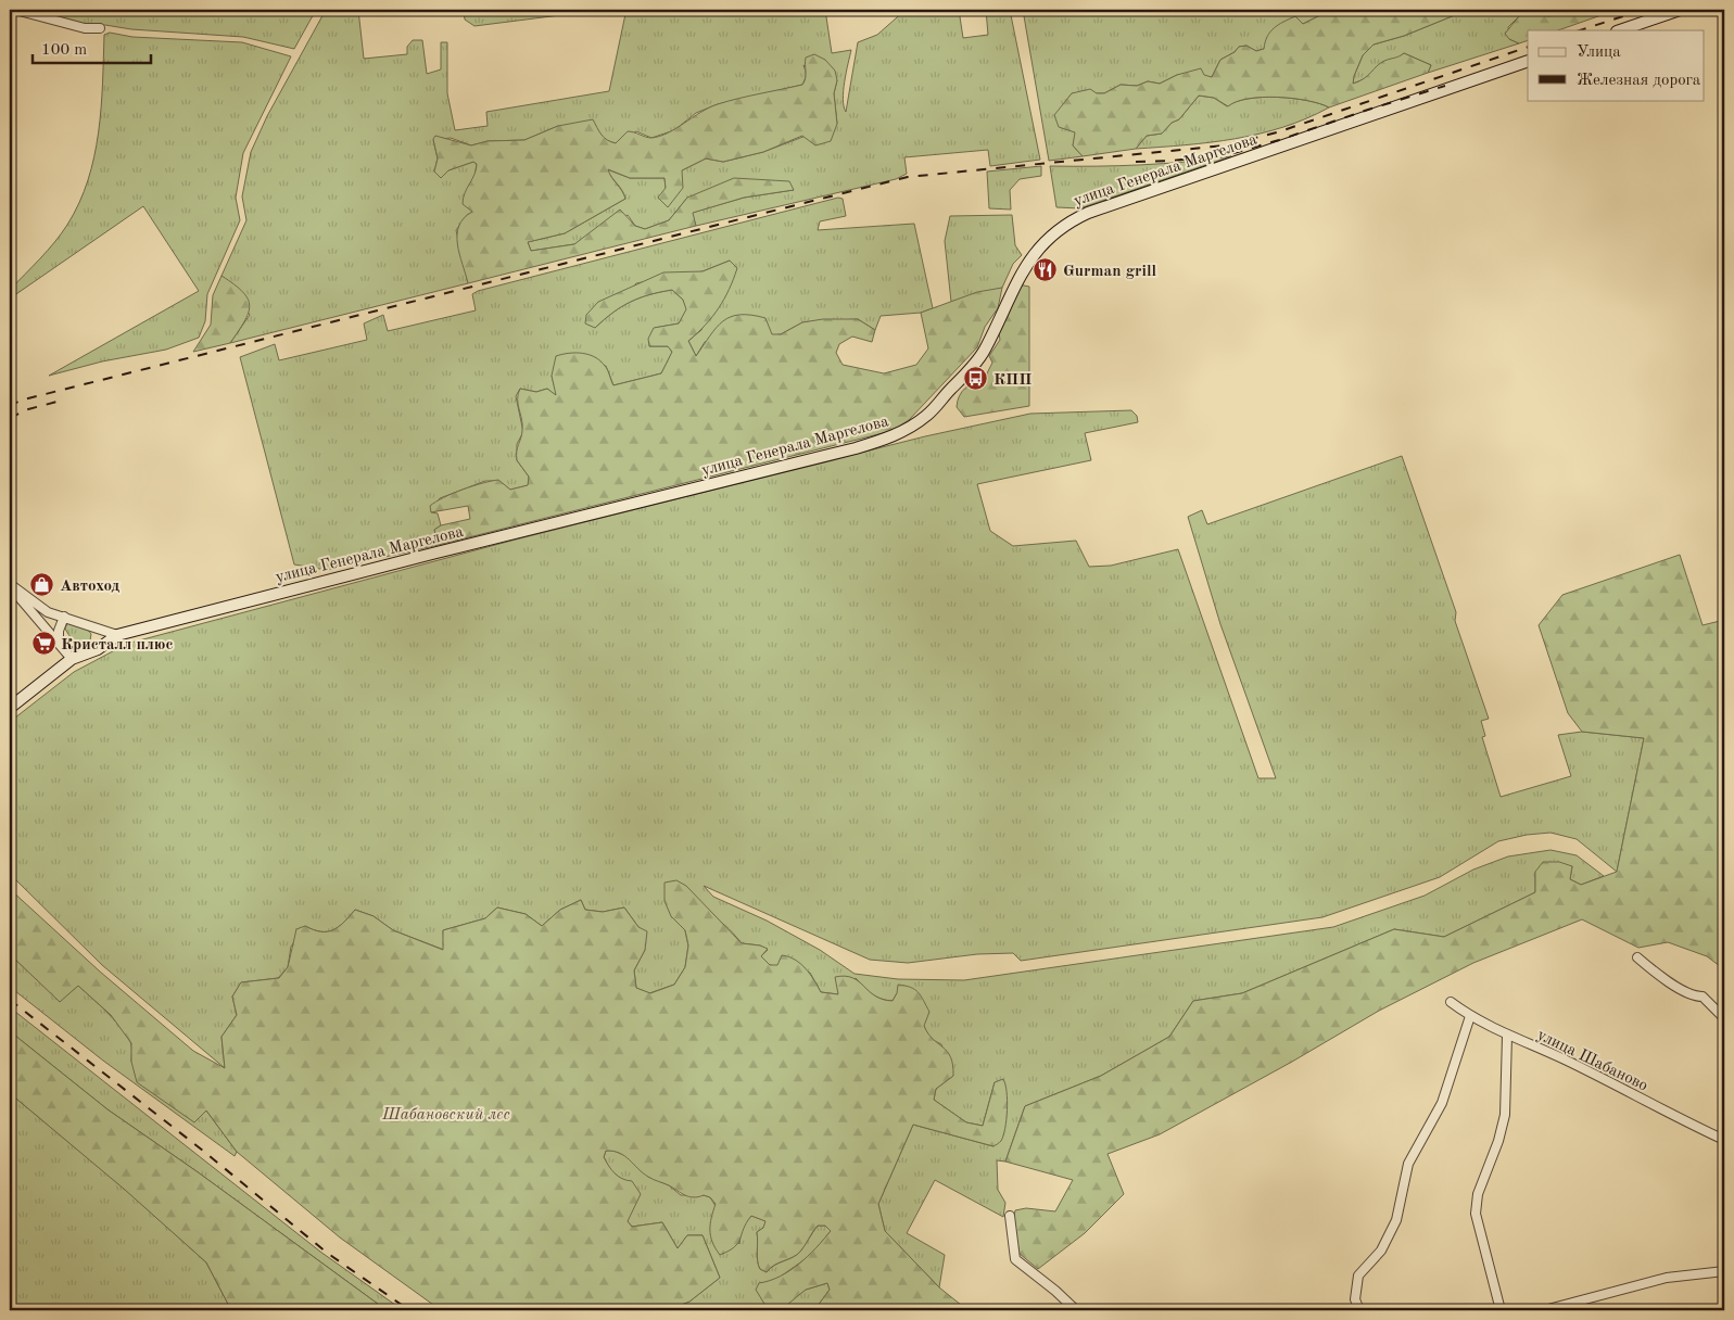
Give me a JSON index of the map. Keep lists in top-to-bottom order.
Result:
{
  "streets": {
    "main road": ["улица Генерала Маргелова"],
    "street": ["улица Шабаново"]
  },
  "parks": ["Шабановский лес"],
  "places": {
    "restaurant": ["Gurman grill"],
    "bus stop": ["КПП"],
    "shop": ["Автоход"],
    "supermarket": ["Кристалл плюс"]
  },
  "legend": ["Улица", "Железная дорога"],
  "scale_bar": "100 m"
}
